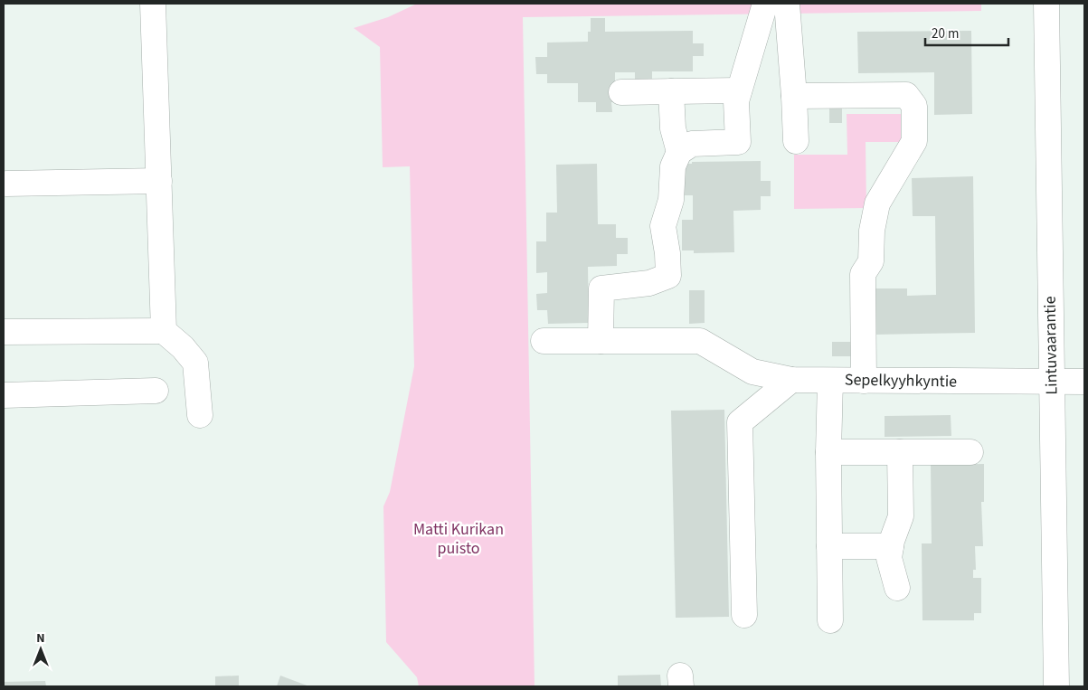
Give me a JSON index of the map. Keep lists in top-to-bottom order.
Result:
{
  "streets": {
    "street": ["Lintuvaarantie", "Sepelkyyhkyntie"]
  },
  "crossings": [
    ["Lintuvaarantie", "Sepelkyyhkyntie"]
  ],
  "parks": ["Matti Kurikan puisto"],
  "scale_bar": "20 m",
  "north": "top"
}
